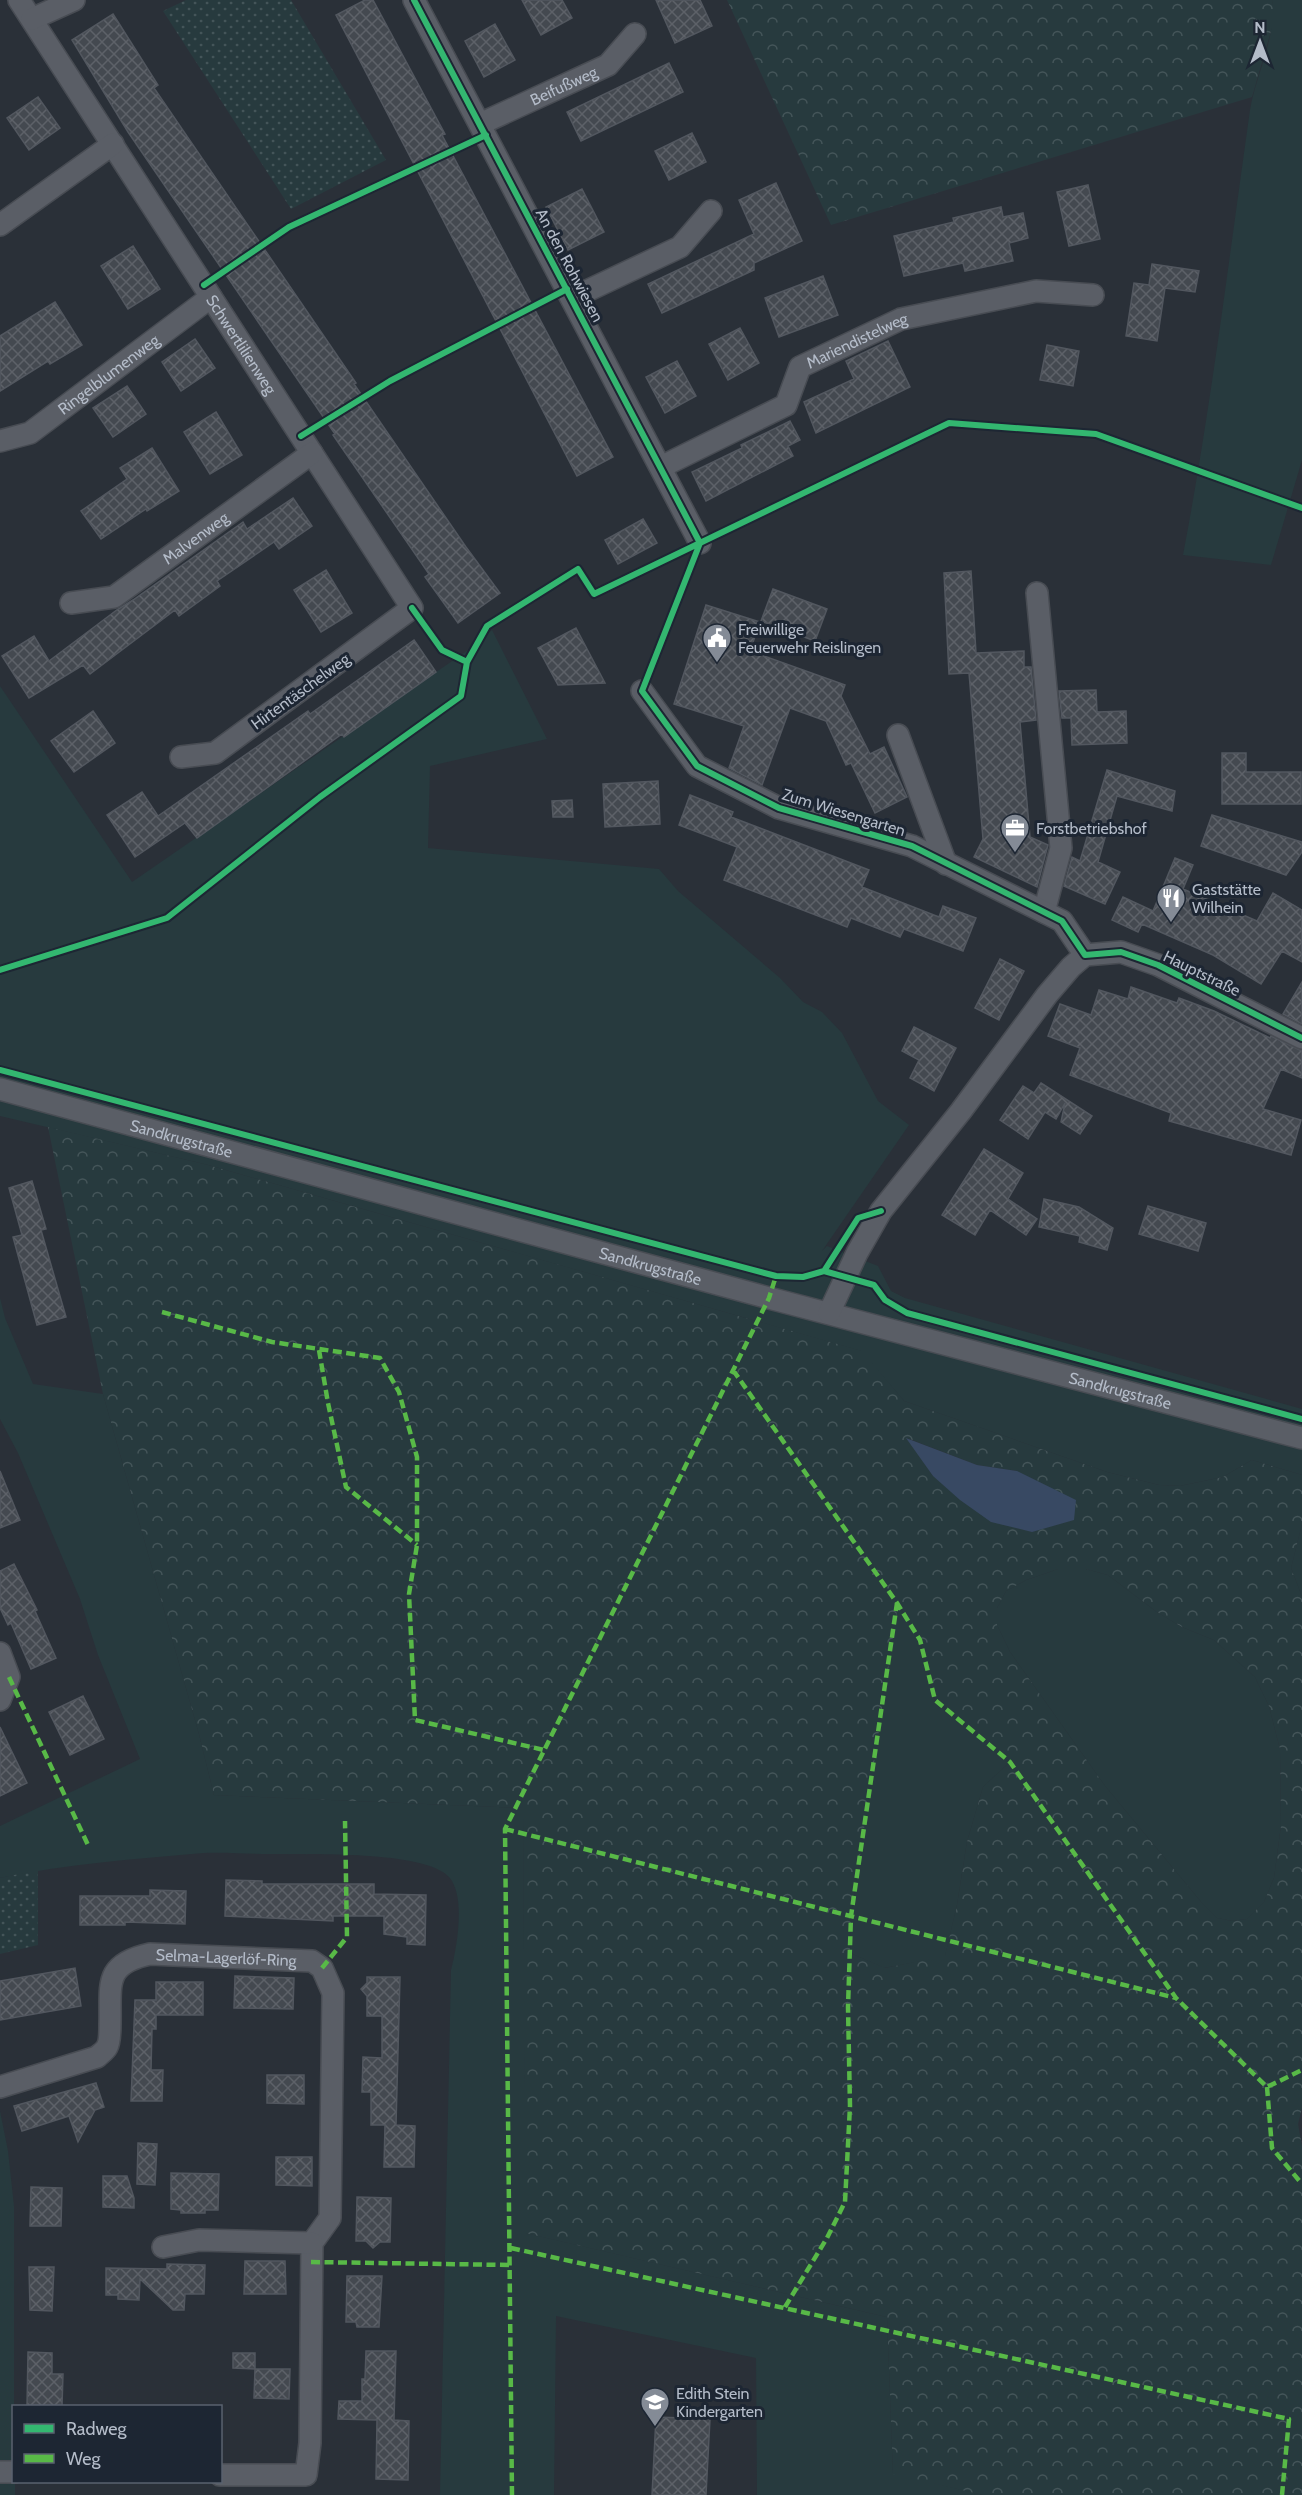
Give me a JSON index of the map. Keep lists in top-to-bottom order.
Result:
{
  "streets": {
    "street": [
      "Beifußweg",
      "An den Rohwiesen",
      "Mariendistelweg",
      "Schwertlilienweg",
      "Ringelblumenweg",
      "Malvenweg",
      "Hirtentäschelweg",
      "Zum Wiesengarten",
      "Hauptstraße",
      "Sandkrugstraße",
      "Selma-Lagerlöf-Ring"
    ]
  },
  "crossings": [
    ["Beifußweg", "An den Rohwiesen"],
    ["An den Rohwiesen", "Mariendistelweg"],
    ["Schwertlilienweg", "Ringelblumenweg"],
    ["Schwertlilienweg", "Malvenweg"],
    ["Schwertlilienweg", "Hirtentäschelweg"],
    ["Zum Wiesengarten", "Hauptstraße"]
  ],
  "places": {
    "public building": ["Freiwillige Feuerwehr Reislingen"],
    "office": ["Forstbetriebshof"],
    "restaurant": ["Gaststätte Wilhein"],
    "school or university": ["Edith Stein Kindergarten"]
  },
  "legend": ["Radweg", "Weg"],
  "north": "top"
}
